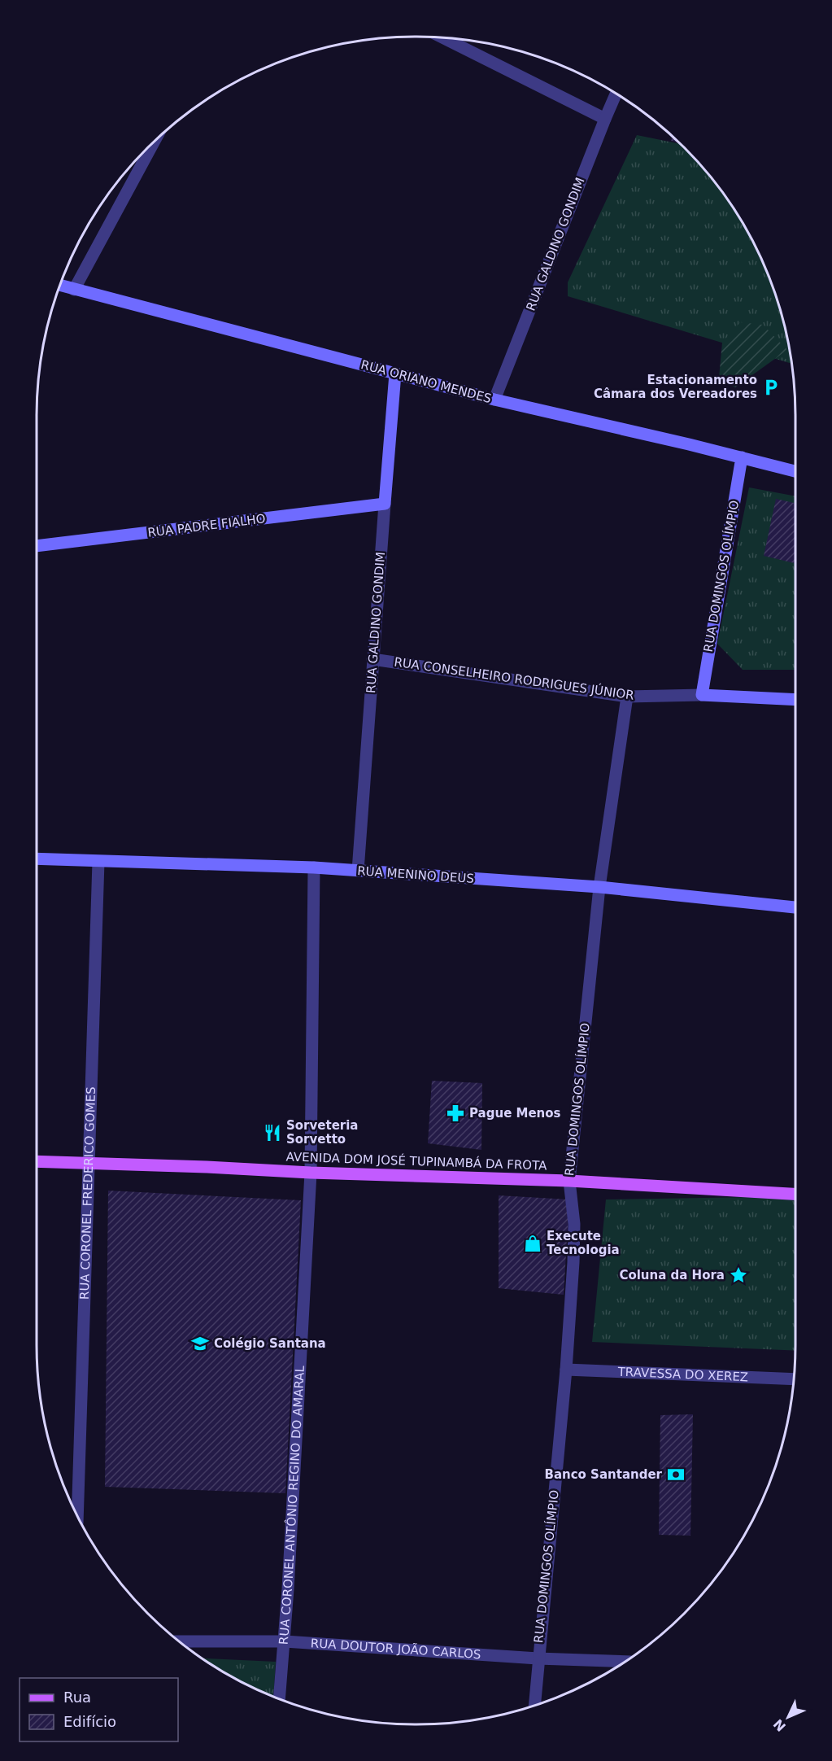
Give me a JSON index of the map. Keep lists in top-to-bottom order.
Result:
{
  "streets": {
    "main road": [
      "RUA GALDINO GONDIM",
      "RUA ORIANO MENDES",
      "RUA PADRE FIALHO",
      "RUA DOMINGOS OLÍMPIO",
      "RUA CONSELHEIRO RODRIGUES JÚNIOR",
      "RUA MENINO DEUS",
      "AVENIDA DOM JOSÉ TUPINAMBÁ DA FROTA"
    ],
    "street": [
      "RUA CORONEL FREDERICO GOMES",
      "TRAVESSA DO XEREZ",
      "RUA CORONEL ANTÔNIO REGINO DO AMARAL",
      "RUA DOUTOR JOÃO CARLOS"
    ]
  },
  "crossings": [
    ["RUA GALDINO GONDIM", "RUA ORIANO MENDES"],
    ["RUA GALDINO GONDIM", "RUA PADRE FIALHO"],
    ["RUA GALDINO GONDIM", "RUA CONSELHEIRO RODRIGUES JÚNIOR"],
    ["RUA GALDINO GONDIM", "RUA MENINO DEUS"],
    ["RUA ORIANO MENDES", "RUA DOMINGOS OLÍMPIO"],
    ["RUA DOMINGOS OLÍMPIO", "RUA CONSELHEIRO RODRIGUES JÚNIOR"],
    ["RUA DOMINGOS OLÍMPIO", "RUA MENINO DEUS"],
    ["RUA DOMINGOS OLÍMPIO", "AVENIDA DOM JOSÉ TUPINAMBÁ DA FROTA"],
    ["RUA DOMINGOS OLÍMPIO", "TRAVESSA DO XEREZ"],
    ["RUA DOMINGOS OLÍMPIO", "RUA DOUTOR JOÃO CARLOS"],
    ["RUA MENINO DEUS", "RUA CORONEL FREDERICO GOMES"],
    ["RUA MENINO DEUS", "RUA CORONEL ANTÔNIO REGINO DO AMARAL"],
    ["AVENIDA DOM JOSÉ TUPINAMBÁ DA FROTA", "RUA CORONEL FREDERICO GOMES"],
    ["AVENIDA DOM JOSÉ TUPINAMBÁ DA FROTA", "RUA CORONEL ANTÔNIO REGINO DO AMARAL"],
    ["RUA CORONEL ANTÔNIO REGINO DO AMARAL", "RUA DOUTOR JOÃO CARLOS"]
  ],
  "places": {
    "parking": ["Estacionamento Câmara dos Vereadores"],
    "pharmacy": ["Pague Menos"],
    "restaurant": ["Sorveteria Sorvetto"],
    "shop": ["Execute Tecnologia"],
    "place": ["Coluna da Hora"],
    "school or university": ["Colégio Santana"],
    "bank": ["Banco Santander"]
  },
  "legend": ["Rua", "Edifício"],
  "north": "bottom left"
}
